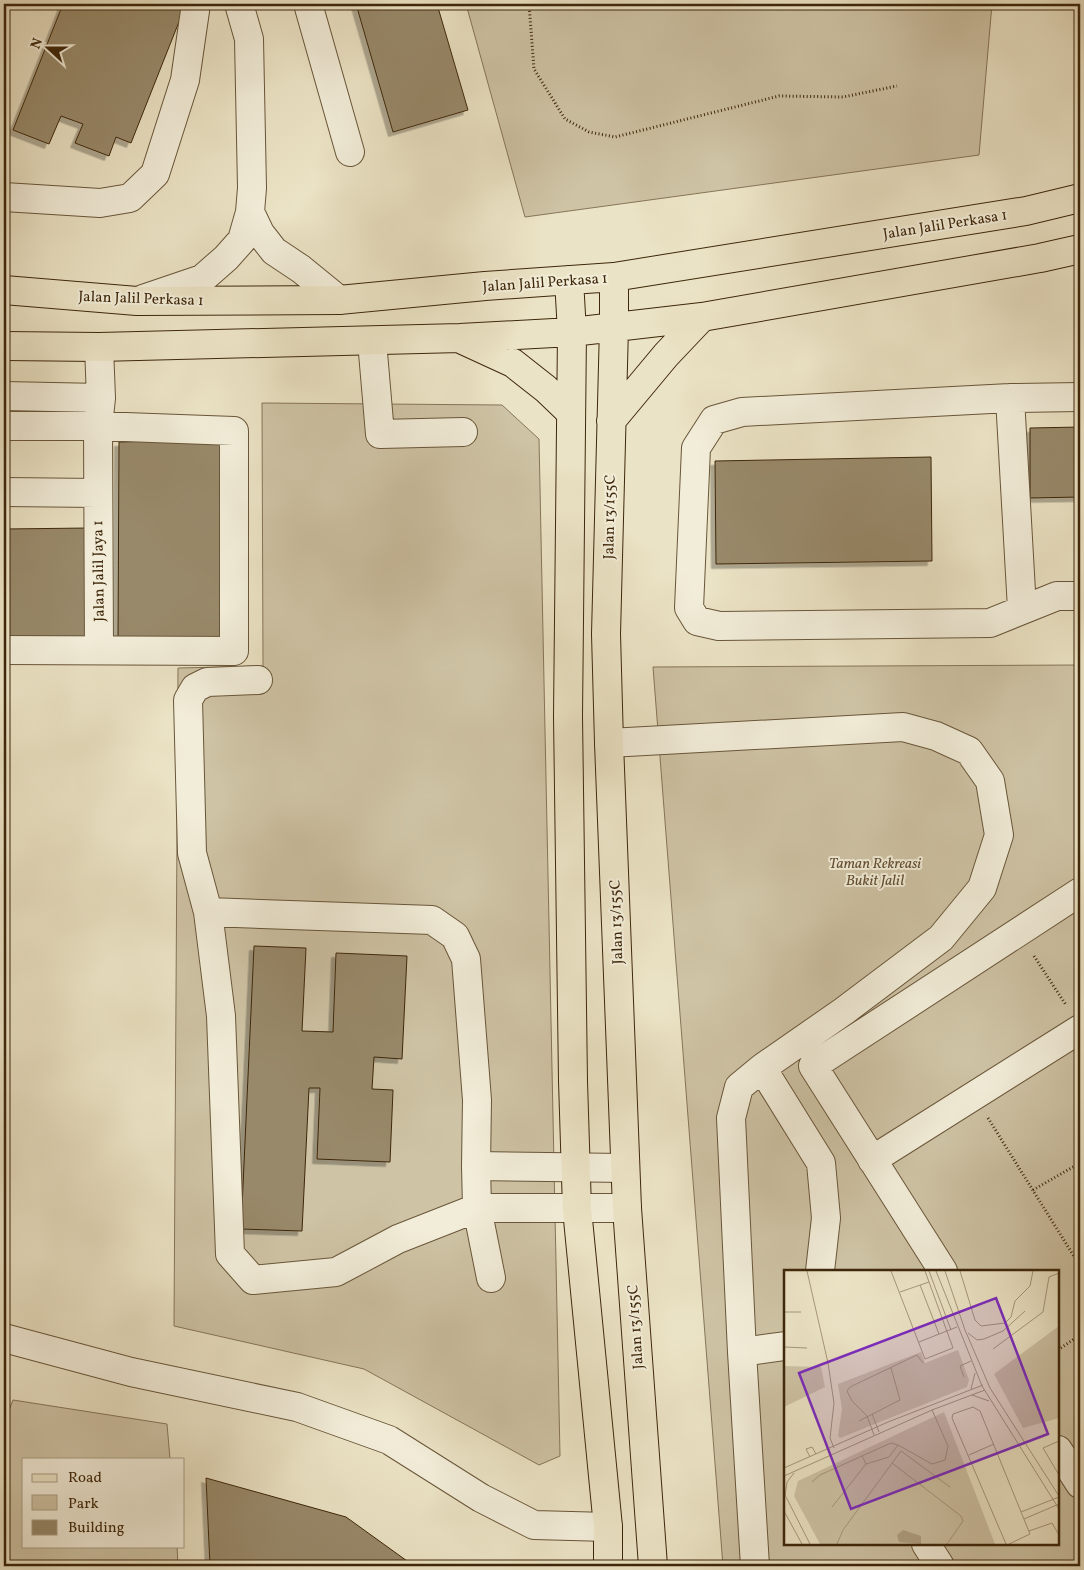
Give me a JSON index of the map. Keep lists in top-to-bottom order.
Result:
{
  "streets": {
    "main road": ["Jalan Jalil Perkasa 1", "Jalan 13/155C"],
    "street": ["Jalan Jalil Jaya 1"]
  },
  "crossings": [
    ["Jalan Jalil Perkasa 1", "Jalan 13/155C"]
  ],
  "parks": ["Taman Rekreasi Bukit Jalil"],
  "legend": ["Road", "Park", "Building"],
  "north": "left"
}
